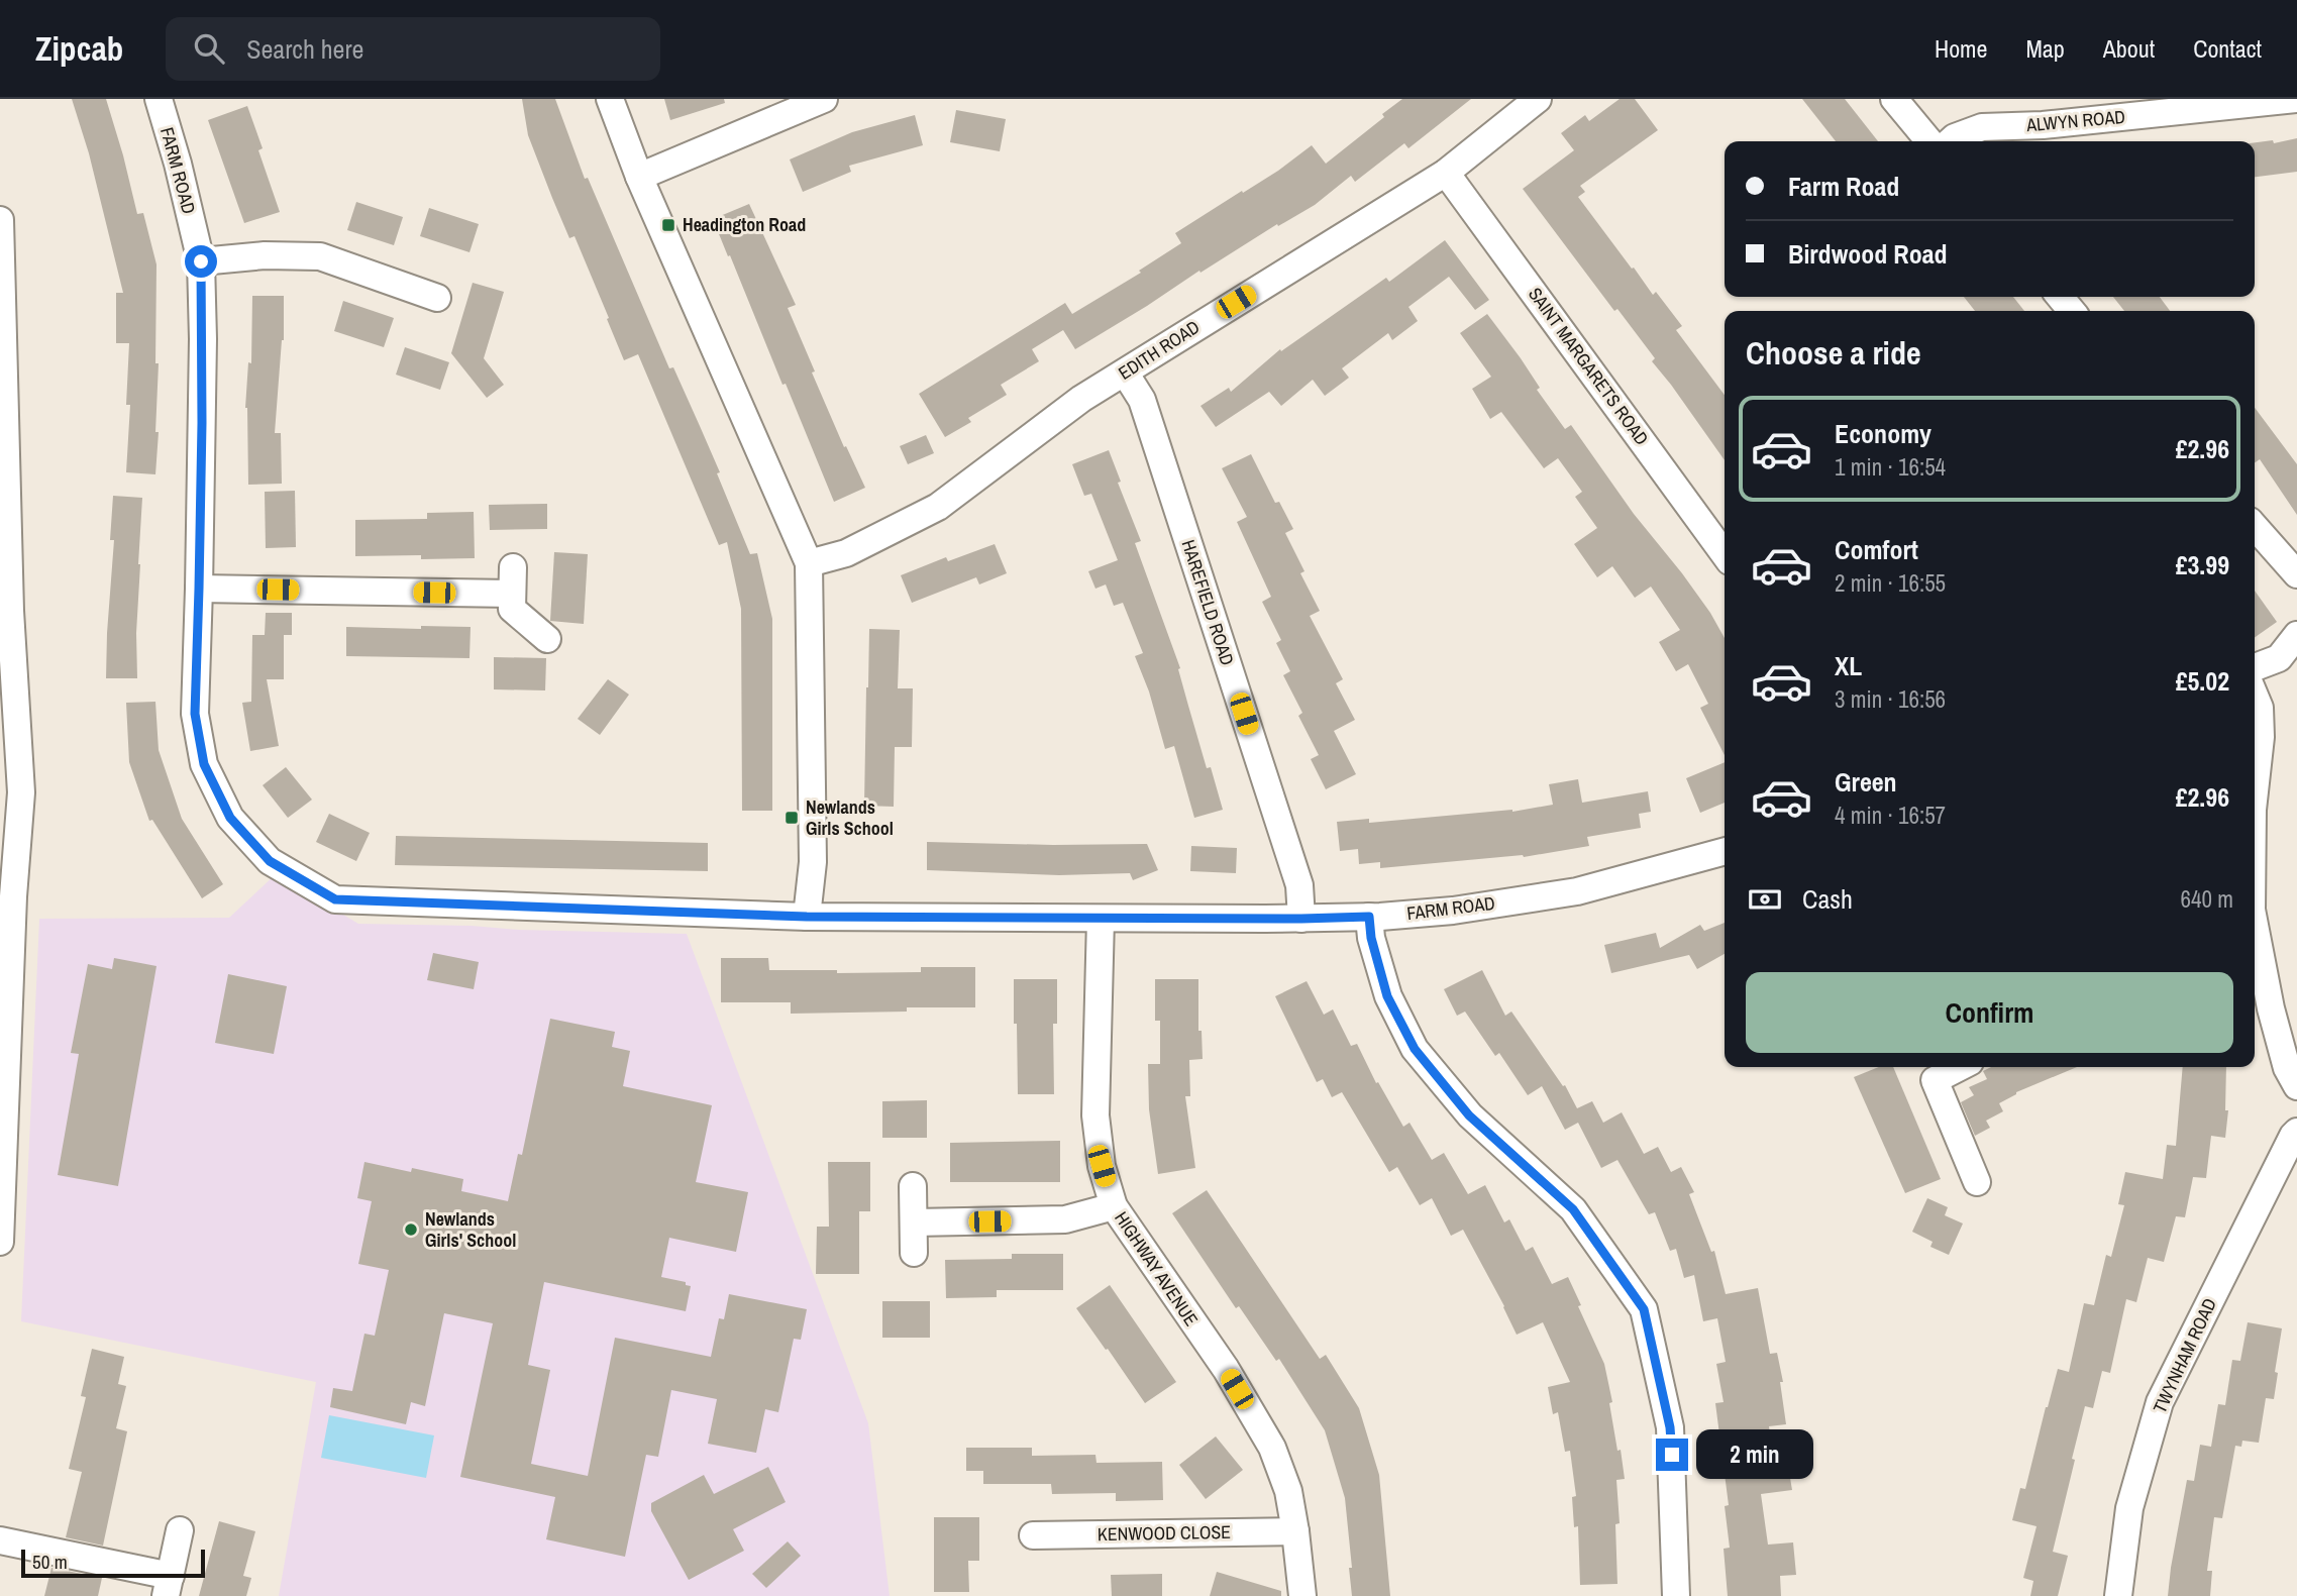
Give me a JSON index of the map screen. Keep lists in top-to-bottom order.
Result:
{
  "streets": {
    "street": [
      "ALWYN ROAD",
      "FARM ROAD",
      "EDITH ROAD",
      "SAINT MARGARETS ROAD",
      "HAREFIELD ROAD",
      "HIGHWAY AVENUE",
      "TWYNHAM ROAD",
      "KENWOOD CLOSE"
    ]
  },
  "crossings": [
    ["FARM ROAD", "HAREFIELD ROAD"],
    ["FARM ROAD", "HIGHWAY AVENUE"],
    ["EDITH ROAD", "SAINT MARGARETS ROAD"],
    ["EDITH ROAD", "HAREFIELD ROAD"],
    ["HIGHWAY AVENUE", "KENWOOD CLOSE"]
  ],
  "places": {
    "transit": ["Headington Road", "Newlands Girls School"],
    "other": ["Newlands Girls' School"]
  },
  "scale_bar": "50 m",
  "page": {
    "header": "Zipcab",
    "search": "Search here",
    "nav": [
      "Home",
      "Map",
      "About",
      "Contact"
    ],
    "banner": ["Farm Road", "Birdwood Road"],
    "heading": "Choose a ride",
    "list": [
      {
        "name": "Economy",
        "note": "1 min · 16:54",
        "value": "£2.96"
      },
      {
        "name": "Comfort",
        "note": "2 min · 16:55",
        "value": "£3.99"
      },
      {
        "name": "XL",
        "note": "3 min · 16:56",
        "value": "£5.02"
      },
      {
        "name": "Green",
        "note": "4 min · 16:57",
        "value": "£2.96"
      }
    ],
    "pay": ["Cash", "640 m"],
    "buttons": "Confirm",
    "bubble": "2 min",
    "scale": "50 m"
  }
}
